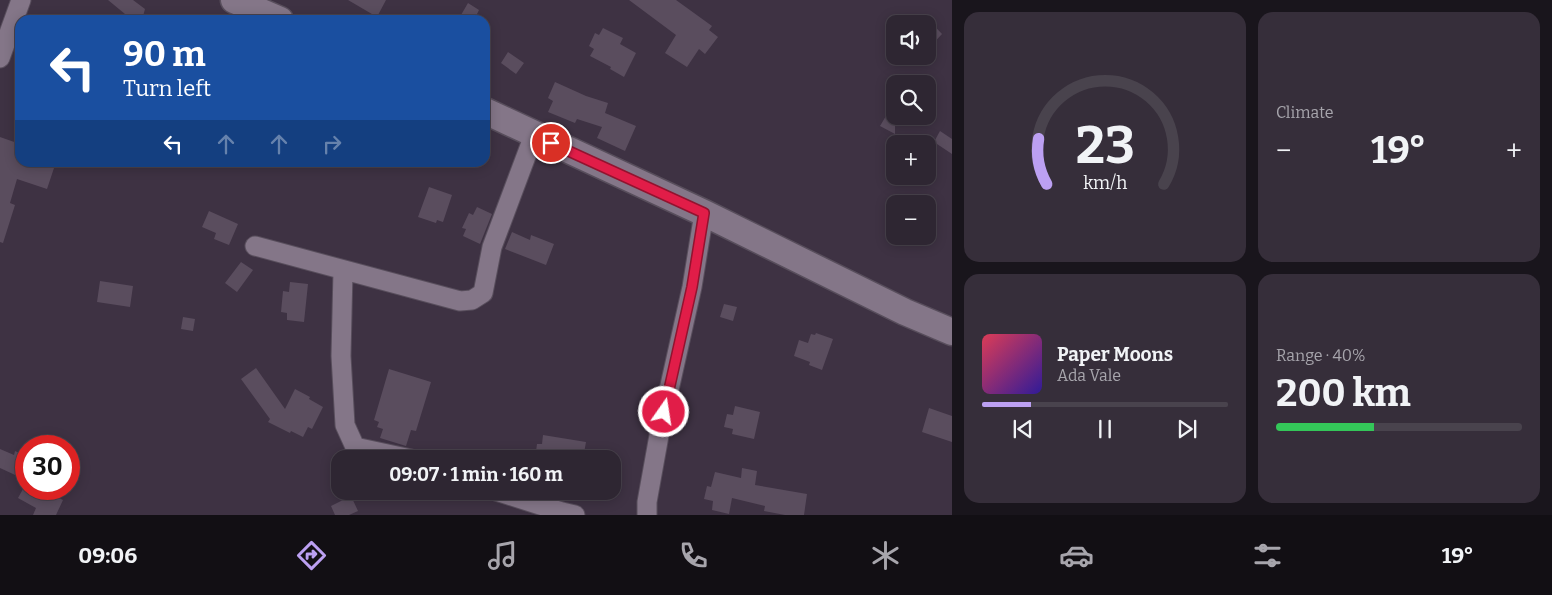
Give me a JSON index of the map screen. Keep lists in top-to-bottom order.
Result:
{
  "page": {
    "tile": [
      "Climate",
      ["Range · 40%", "200 km"]
    ],
    "map_buttons": ["+", "−"],
    "turn": ["90 m", "Turn left"],
    "heat": ["−", "19°", "+"],
    "song": ["Paper Moons", "Ada Vale"],
    "limit": "30",
    "trip": "09:07 · 1 min · 160 m",
    "tabs": ["09:06", "19°"],
    "gauge": ["23", "km/h"]
  }
}
